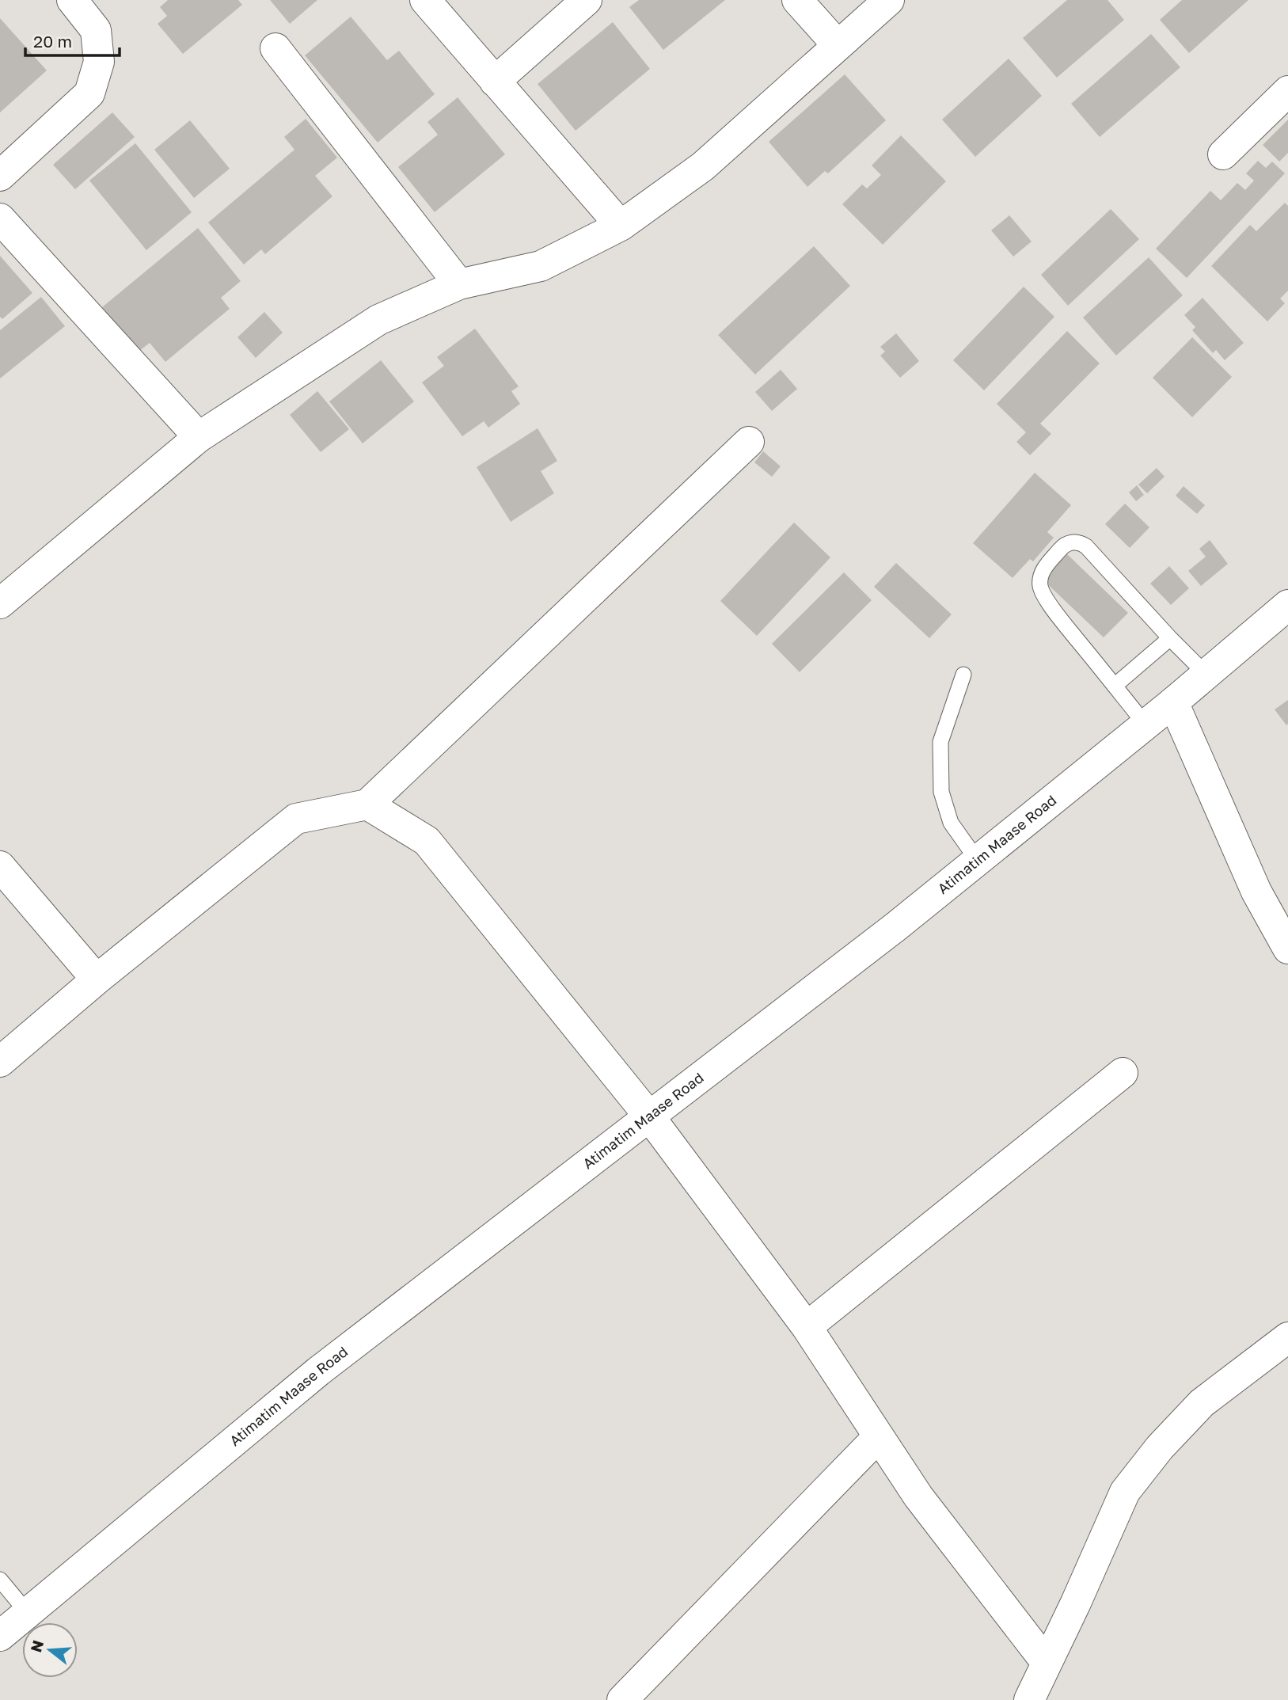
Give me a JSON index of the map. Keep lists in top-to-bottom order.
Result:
{
  "streets": {
    "street": ["Atimatim Maase Road"]
  },
  "scale_bar": "20 m",
  "north": "left"
}
